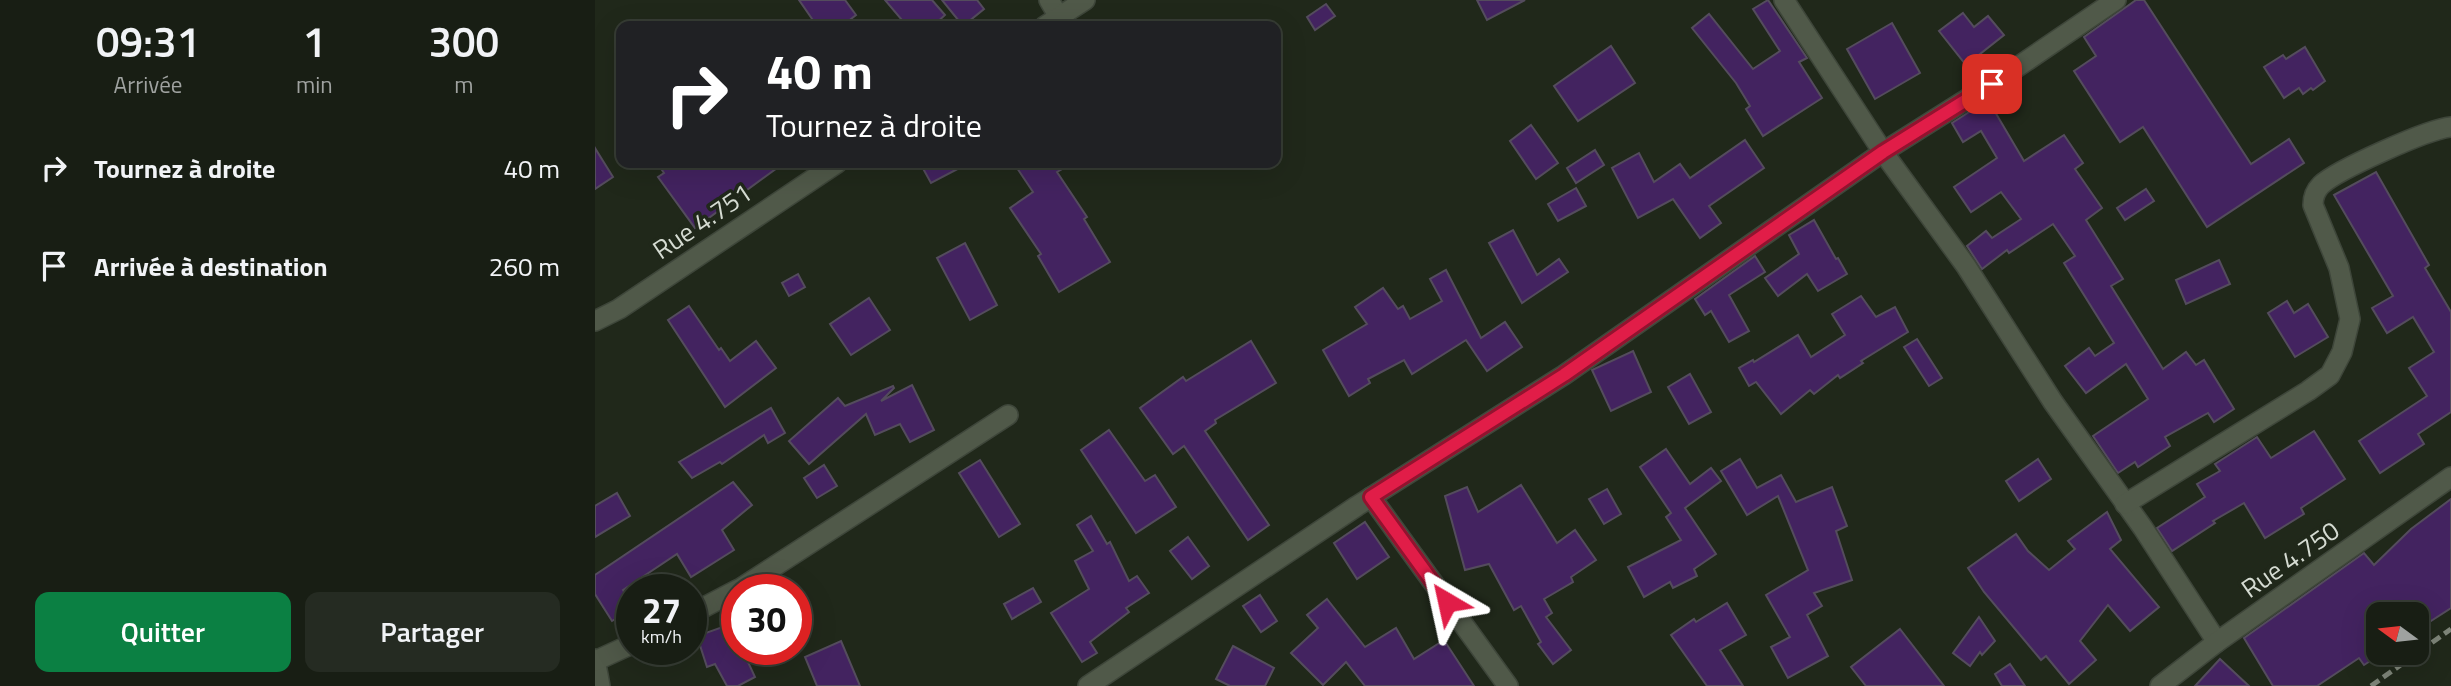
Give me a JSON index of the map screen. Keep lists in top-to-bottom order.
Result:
{
  "streets": {
    "street": ["Rue 4.751", "Rue 4.750"]
  },
  "north": "left",
  "page": {
    "eta": [
      "09:31",
      "Arrivée",
      "1",
      "min",
      "300",
      "m"
    ],
    "turn": ["40 m", "Tournez à droite"],
    "list": [
      {
        "name": "Tournez à droite",
        "value": "40 m"
      },
      {
        "name": "Arrivée à destination",
        "value": "260 m"
      }
    ],
    "speed": "27 km/h",
    "limit": "30",
    "buttons": ["Quitter", "Partager"]
  }
}
